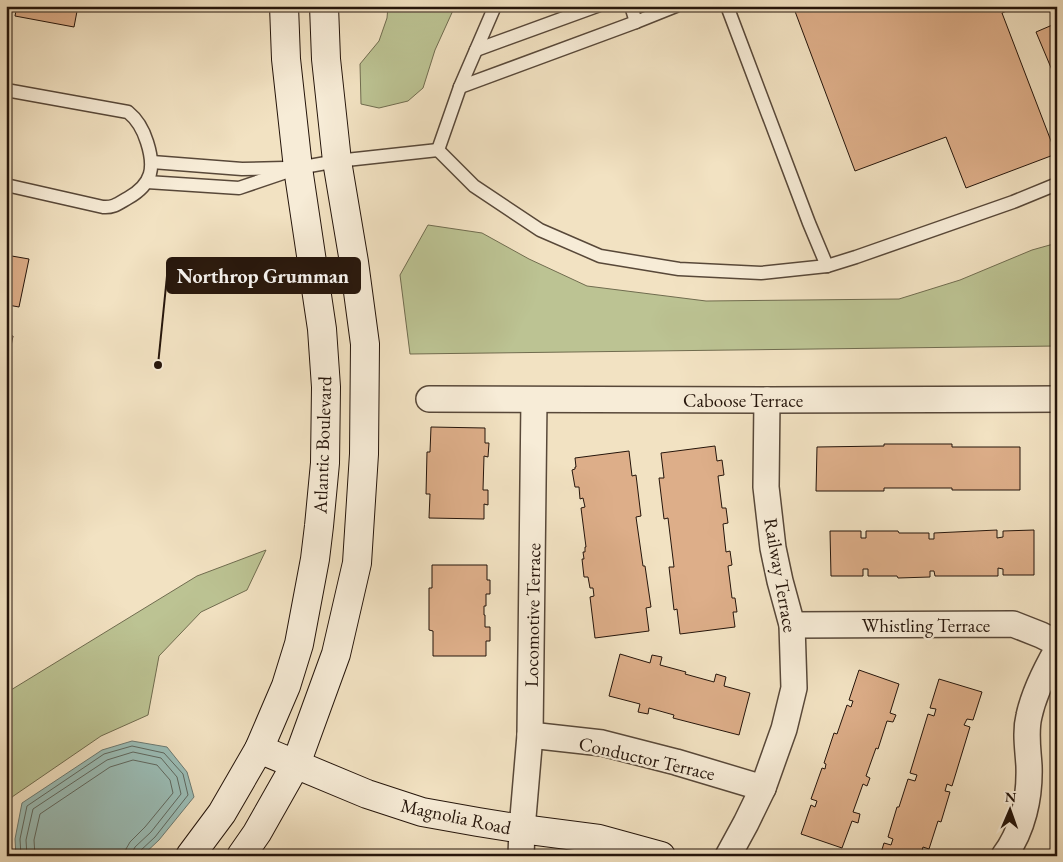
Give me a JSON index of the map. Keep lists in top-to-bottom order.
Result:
{
  "streets": {
    "main road": ["Atlantic Boulevard", "Magnolia Road"],
    "street": [
      "Caboose Terrace",
      "Railway Terrace",
      "Locomotive Terrace",
      "Whistling Terrace",
      "Conductor Terrace"
    ]
  },
  "crossings": [
    ["Caboose Terrace", "Railway Terrace"],
    ["Caboose Terrace", "Locomotive Terrace"],
    ["Atlantic Boulevard", "Magnolia Road"],
    ["Railway Terrace", "Whistling Terrace"],
    ["Railway Terrace", "Conductor Terrace"],
    ["Locomotive Terrace", "Conductor Terrace"],
    ["Locomotive Terrace", "Magnolia Road"]
  ],
  "places": ["Northrop Grumman"],
  "north": "top"
}
